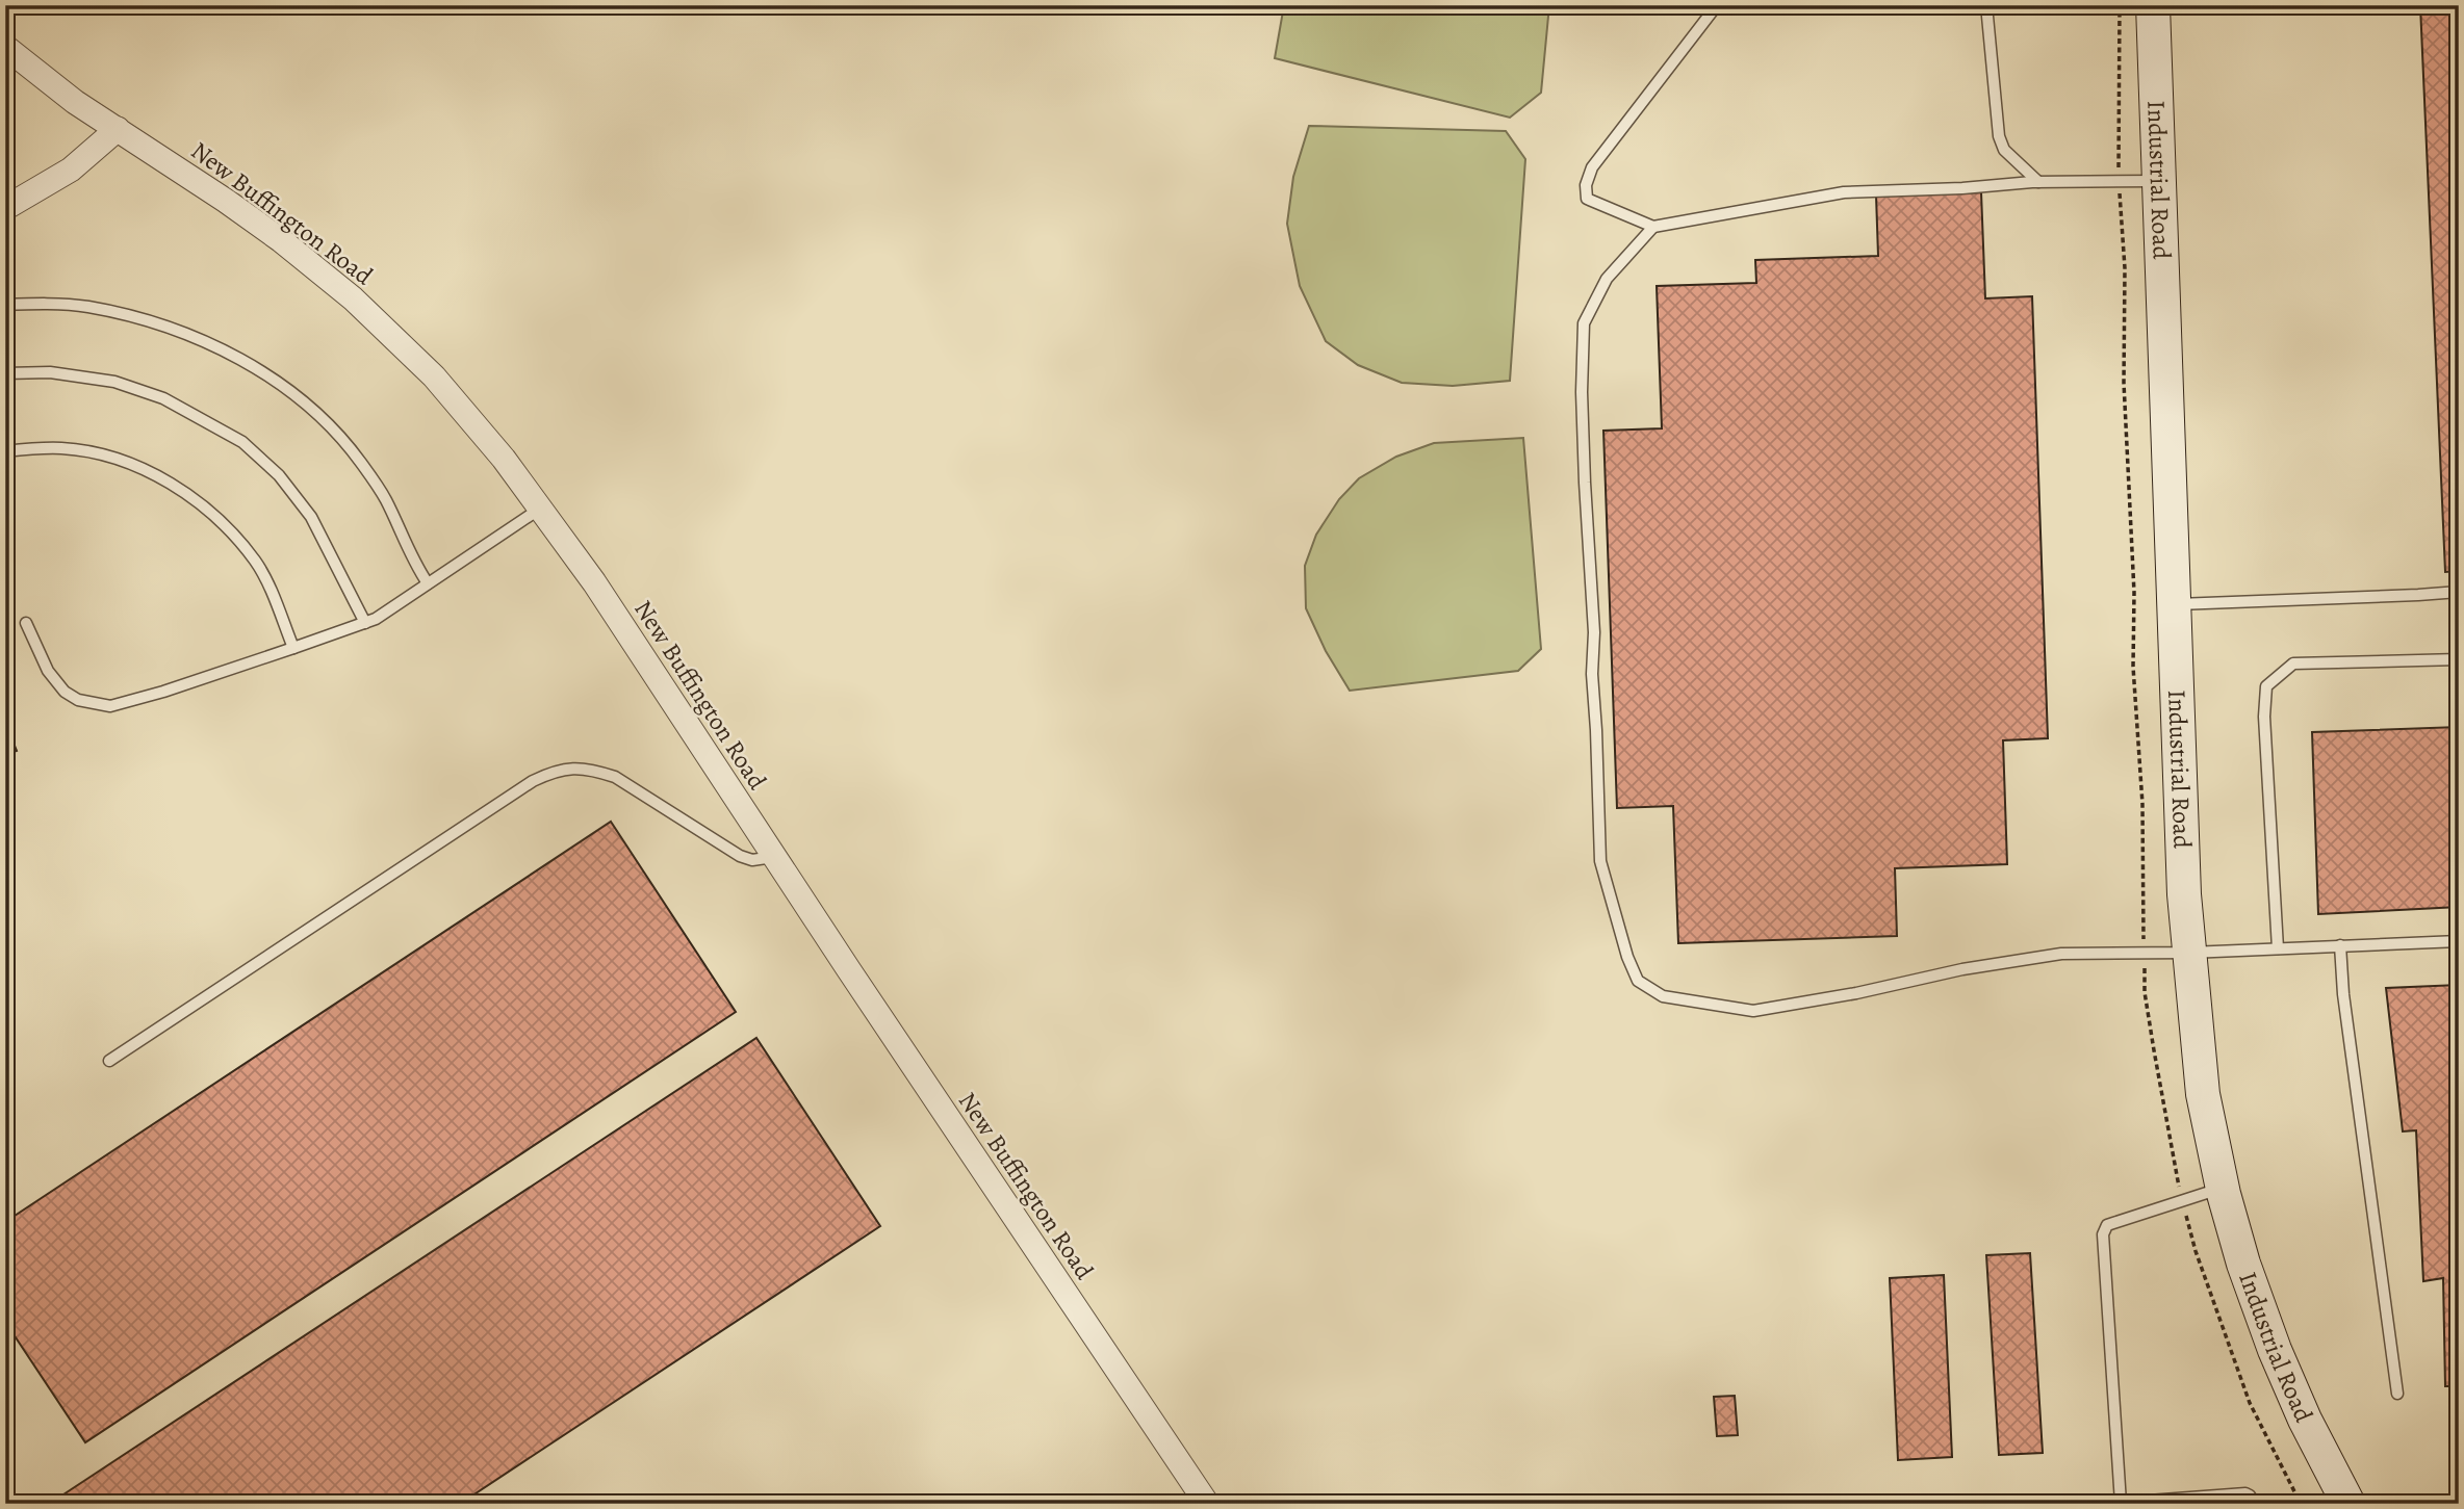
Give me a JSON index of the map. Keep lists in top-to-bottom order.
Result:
{
  "streets": {
    "main road": ["Industrial Road"],
    "street": ["New Buffington Road"]
  }
}
